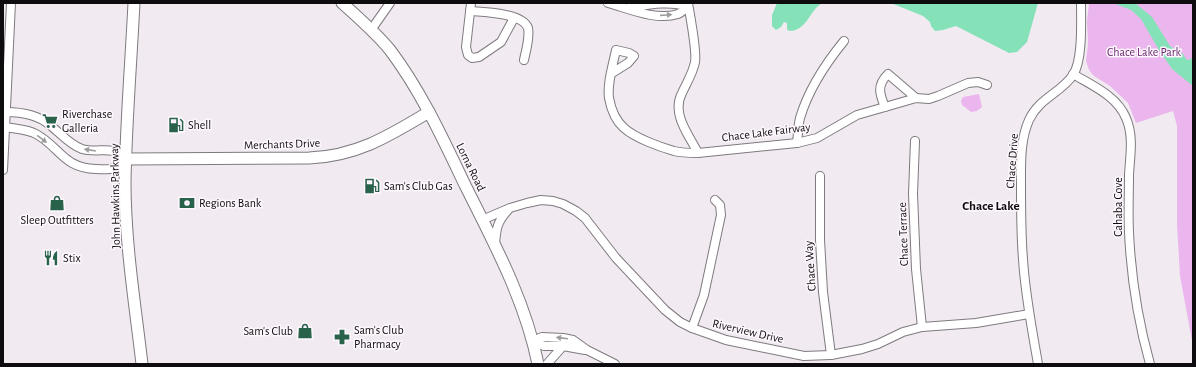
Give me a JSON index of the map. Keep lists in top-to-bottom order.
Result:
{
  "streets": {
    "street": [
      "Chace Lake Fairway",
      "Merchants Drive",
      "Chace Drive",
      "Lorna Road",
      "John Hawkins Parkway",
      "Cahaba Cove",
      "Chace Terrace",
      "Chace Way",
      "Riverview Drive"
    ]
  },
  "crossings": [
    ["Merchants Drive", "Lorna Road"],
    ["Merchants Drive", "John Hawkins Parkway"],
    ["Chace Drive", "Cahaba Cove"],
    ["Chace Drive", "Riverview Drive"],
    ["Lorna Road", "Riverview Drive"],
    ["Chace Terrace", "Riverview Drive"],
    ["Chace Way", "Riverview Drive"]
  ],
  "districts": ["Chace Lake"],
  "parks": ["Chace Lake Park"],
  "places": {
    "supermarket": ["Riverchase Galleria"],
    "fuel station": ["Shell", "Sam's Club Gas"],
    "shop": ["Sleep Outfitters", "Sam's Club"],
    "bank": ["Regions Bank"],
    "restaurant": ["Stix"],
    "pharmacy": ["Sam's Club Pharmacy"]
  }
}
